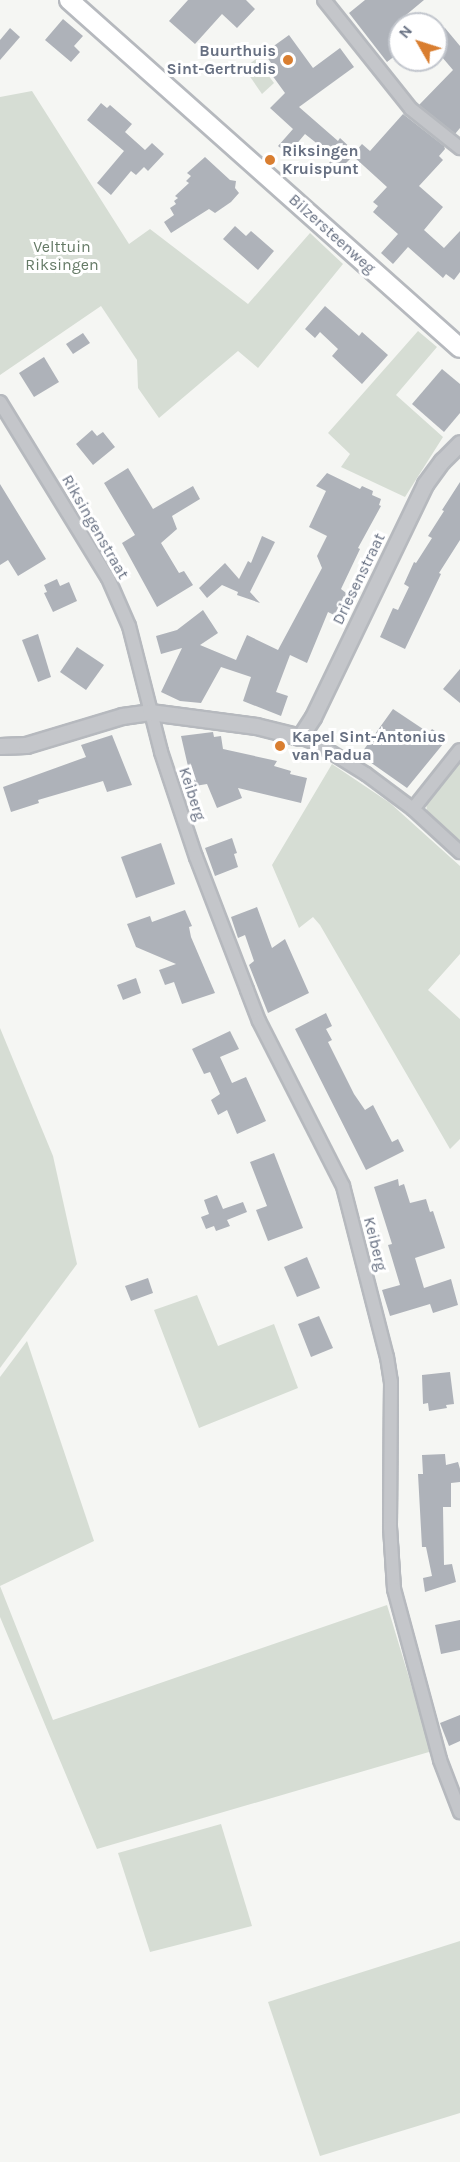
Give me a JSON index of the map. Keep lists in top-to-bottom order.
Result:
{
  "streets": {
    "main road": ["Bilzersteenweg"],
    "street": ["Riksingenstraat", "Driesenstraat", "Keiberg"]
  },
  "crossings": [
    ["Riksingenstraat", "Keiberg"]
  ],
  "parks": ["Velttuin Riksingen"],
  "places": ["Buurthuis Sint-Gertrudis", "Riksingen Kruispunt", "Kapel Sint-Antonius van Padua"],
  "north": "top left"
}
